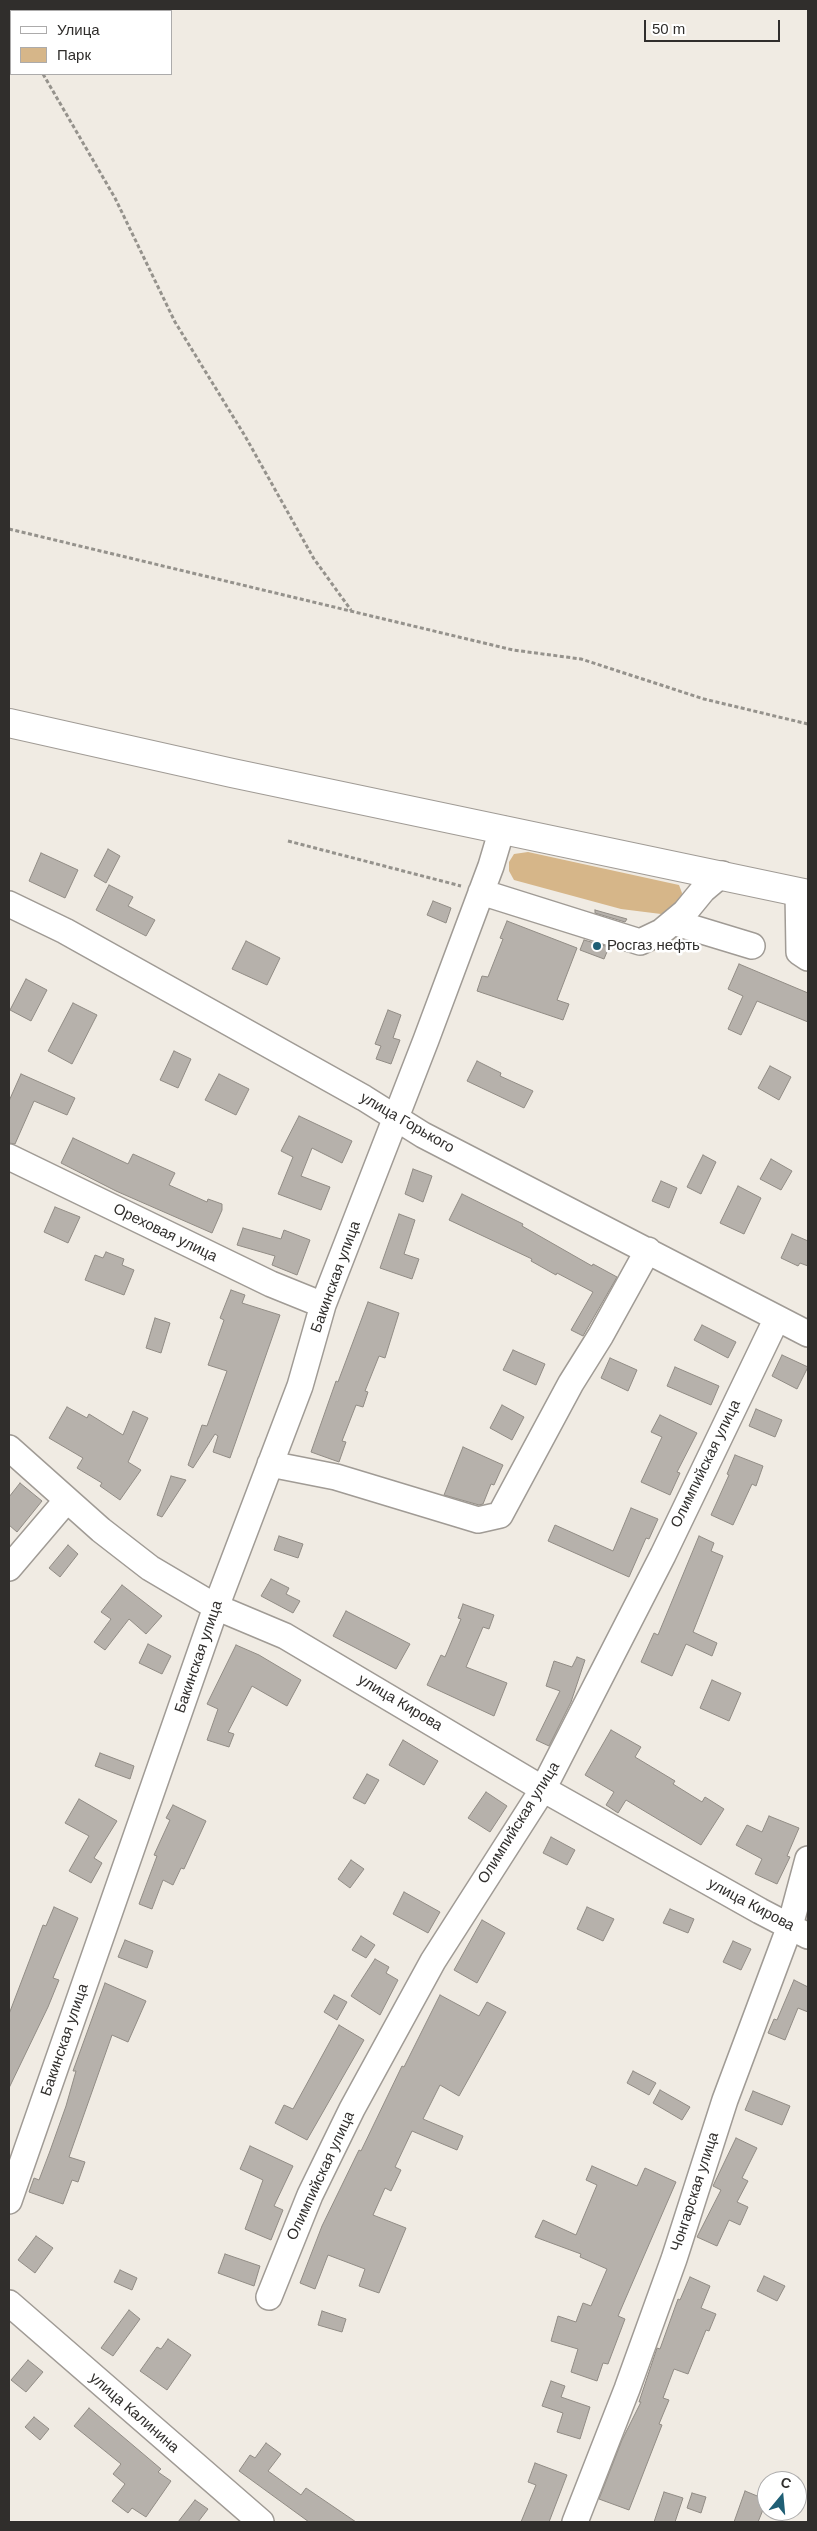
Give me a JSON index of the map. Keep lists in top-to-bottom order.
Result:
{
  "streets": {
    "street": [
      "улица Горького",
      "Ореховая улица",
      "Бакинская улица",
      "Олимпийская улица",
      "улица Кирова",
      "Чонгарская улица",
      "улица Калинина"
    ]
  },
  "crossings": [
    ["улица Горького", "Бакинская улица"],
    ["улица Горького", "Олимпийская улица"],
    ["Ореховая улица", "Бакинская улица"],
    ["Бакинская улица", "улица Кирова"],
    ["Олимпийская улица", "улица Кирова"],
    ["улица Кирова", "Чонгарская улица"]
  ],
  "places": ["Росгаз нефть"],
  "legend": ["Улица", "Парк"],
  "scale_bar": "50 m",
  "north": "top"
}
